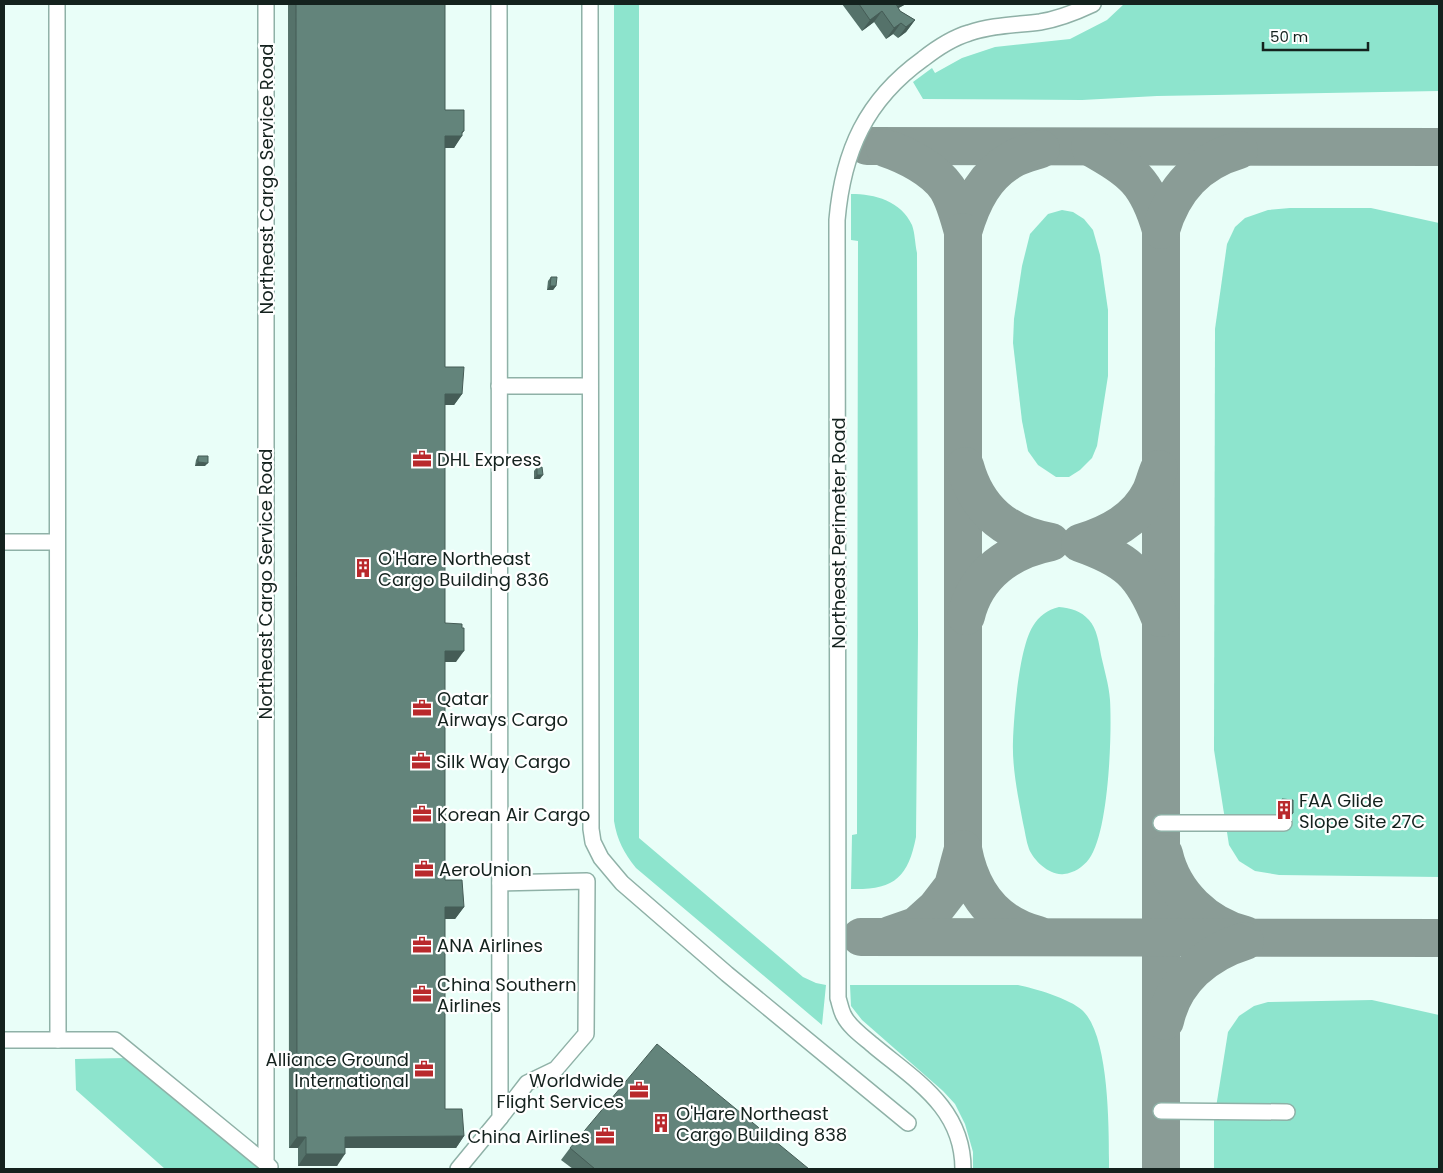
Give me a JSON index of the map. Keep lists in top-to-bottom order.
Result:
{
  "streets": {
    "street": ["Northeast Cargo Service Road", "Northeast Perimeter Road"]
  },
  "places": {
    "office": [
      "DHL Express",
      "Qatar Airways Cargo",
      "Silk Way Cargo",
      "Korean Air Cargo",
      "AeroUnion",
      "ANA Airlines",
      "China Southern Airlines",
      "Alliance Ground International",
      "Worldwide Flight Services",
      "China Airlines"
    ],
    "building": ["O'Hare Northeast Cargo Building 836", "FAA Glide Slope Site 27C", "O'Hare Northeast Cargo Building 838"]
  },
  "scale_bar": "50 m"
}
